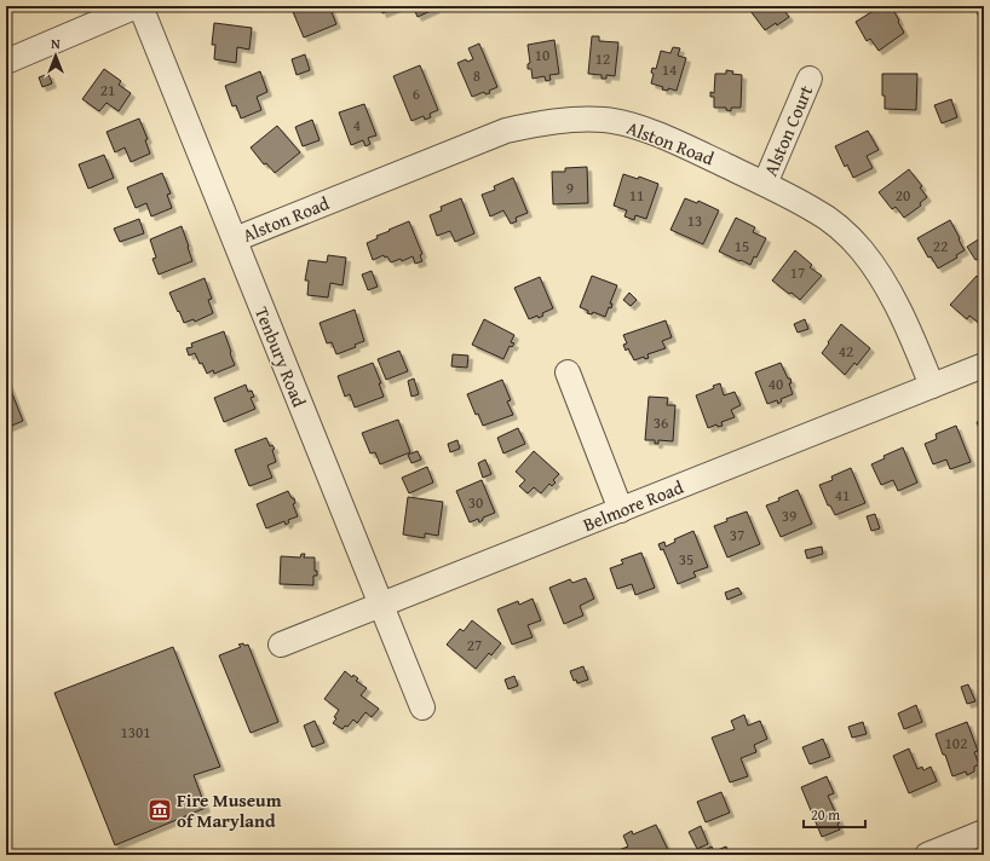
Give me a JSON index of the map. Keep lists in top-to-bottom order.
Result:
{
  "streets": {
    "street": [
      "Alston Court",
      "Alston Road",
      "Tenbury Road",
      "Belmore Road"
    ]
  },
  "crossings": [
    ["Alston Court", "Alston Road"],
    ["Alston Road", "Tenbury Road"],
    ["Alston Road", "Belmore Road"],
    ["Tenbury Road", "Belmore Road"]
  ],
  "places": {
    "museum": ["Fire Museum of Maryland"]
  },
  "house_numbers": [
    "10",
    "12",
    "14",
    "8",
    "21",
    "6",
    "4",
    "9",
    "11",
    "20",
    "13",
    "15",
    "22",
    "17",
    "42",
    "40",
    "36",
    "41",
    "30",
    "39",
    "37",
    "35",
    "27",
    "1301",
    "102"
  ],
  "scale_bar": "20 m",
  "north": "top"
}
